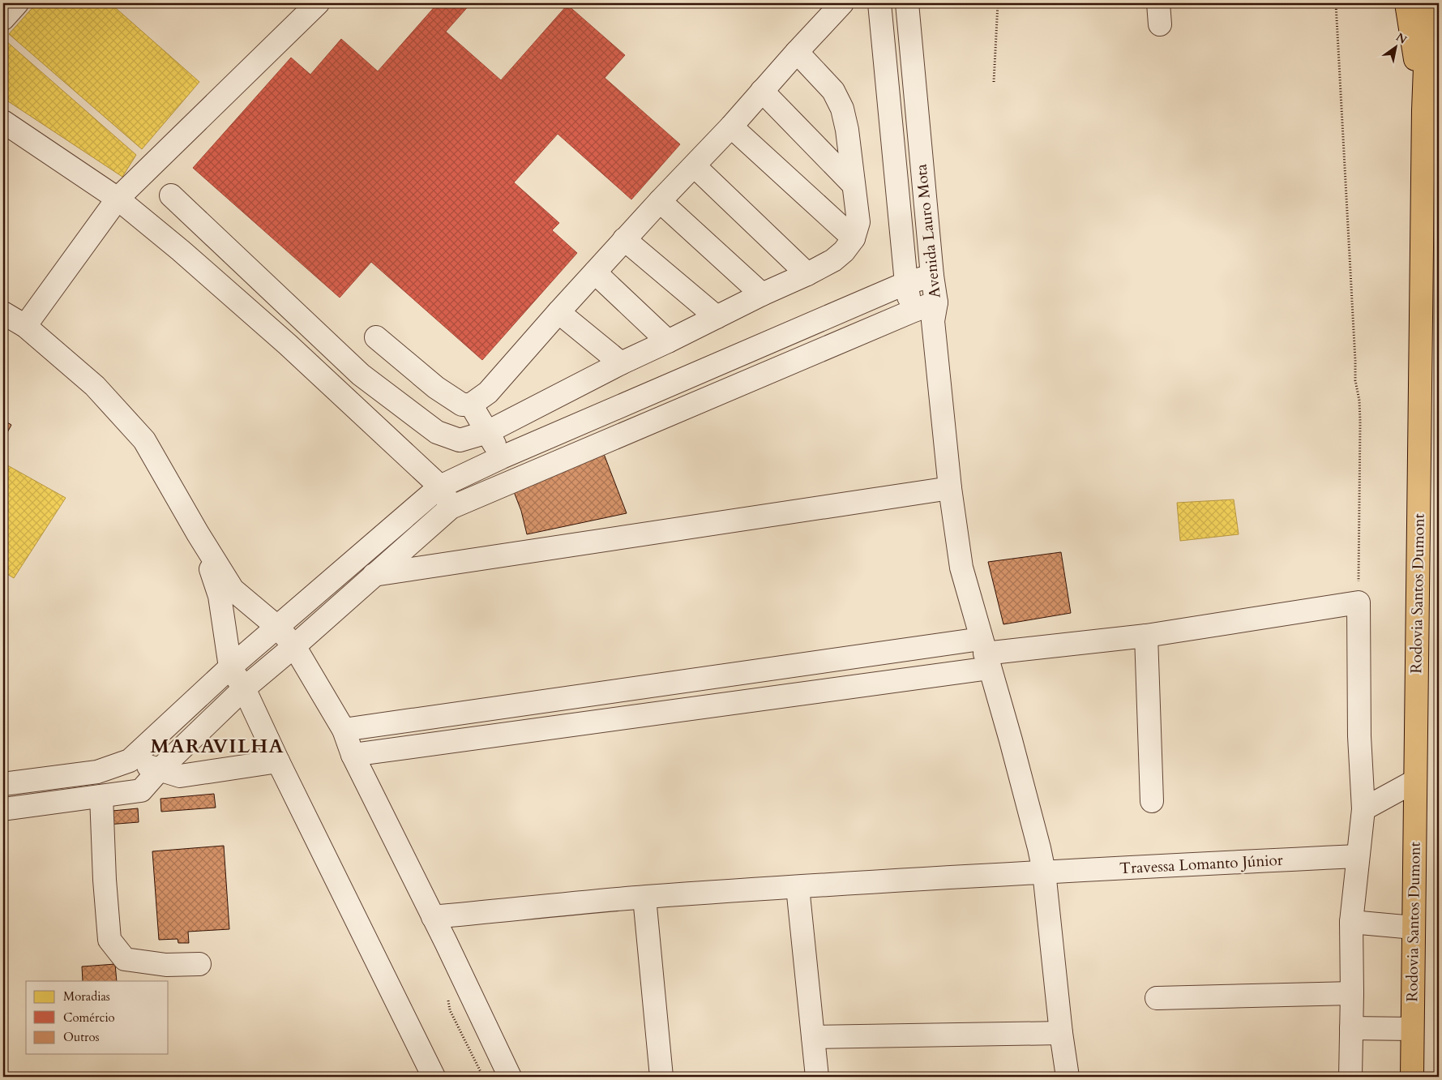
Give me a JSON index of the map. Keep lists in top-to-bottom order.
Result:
{
  "streets": {
    "highway": ["Rodovia Santos Dumont"],
    "street": ["Avenida Lauro Mota", "Travessa Lomanto Júnior"]
  },
  "districts": ["MARAVILHA"],
  "legend": ["Moradias", "Comércio", "Outros"],
  "north": "top right"
}
